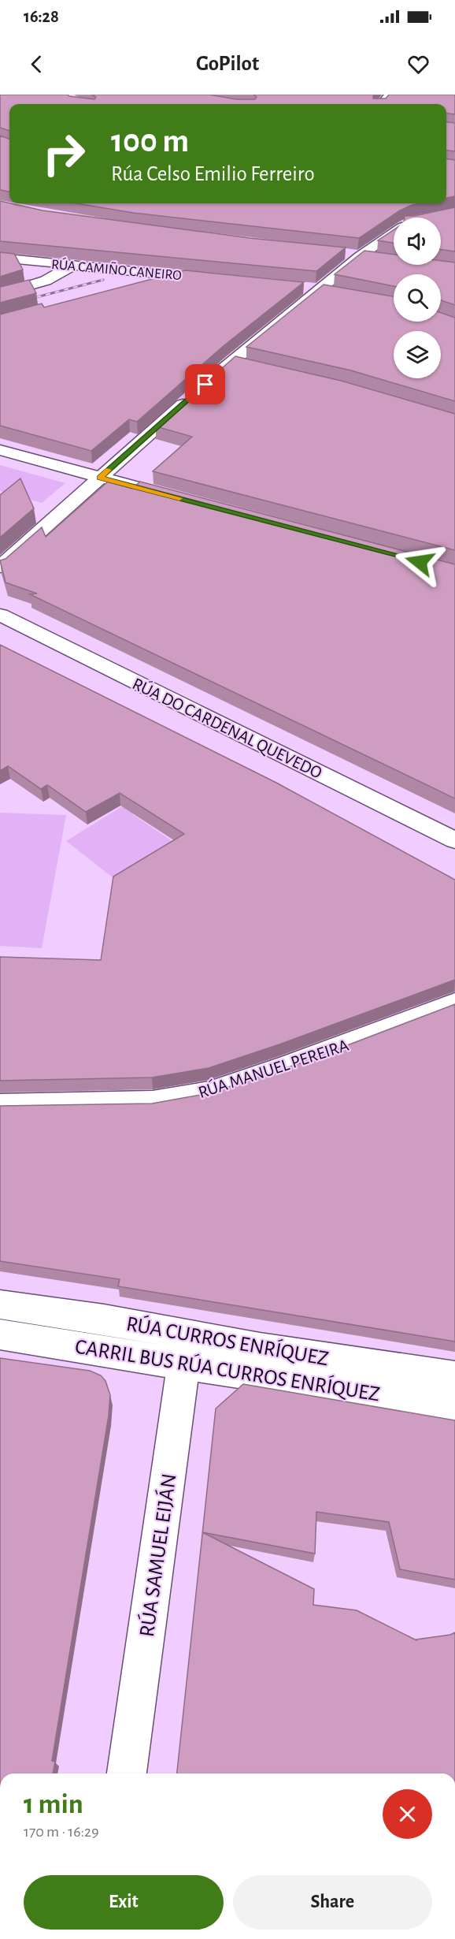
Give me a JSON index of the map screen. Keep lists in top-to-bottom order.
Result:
{
  "streets": {
    "street": [
      "RÚA CAMIÑO CANEIRO",
      "RÚA DO CARDENAL QUEVEDO",
      "RÚA MANUEL PEREIRA",
      "RÚA CURROS ENRÍQUEZ",
      "CARRIL BUS RÚA CURROS ENRÍQUEZ",
      "RÚA SAMUEL EIJÁN"
    ]
  },
  "crossings": [
    ["RÚA CURROS ENRÍQUEZ", "CARRIL BUS RÚA CURROS ENRÍQUEZ"],
    ["RÚA CURROS ENRÍQUEZ", "RÚA SAMUEL EIJÁN"],
    ["CARRIL BUS RÚA CURROS ENRÍQUEZ", "RÚA SAMUEL EIJÁN"]
  ],
  "page": {
    "status": "16:28",
    "header": "GoPilot",
    "turn": ["100 m", "Rúa Celso Emilio Ferreiro"],
    "heading": ["1 min", "170 m · 16:29"],
    "buttons": ["Exit", "Share"]
  }
}
